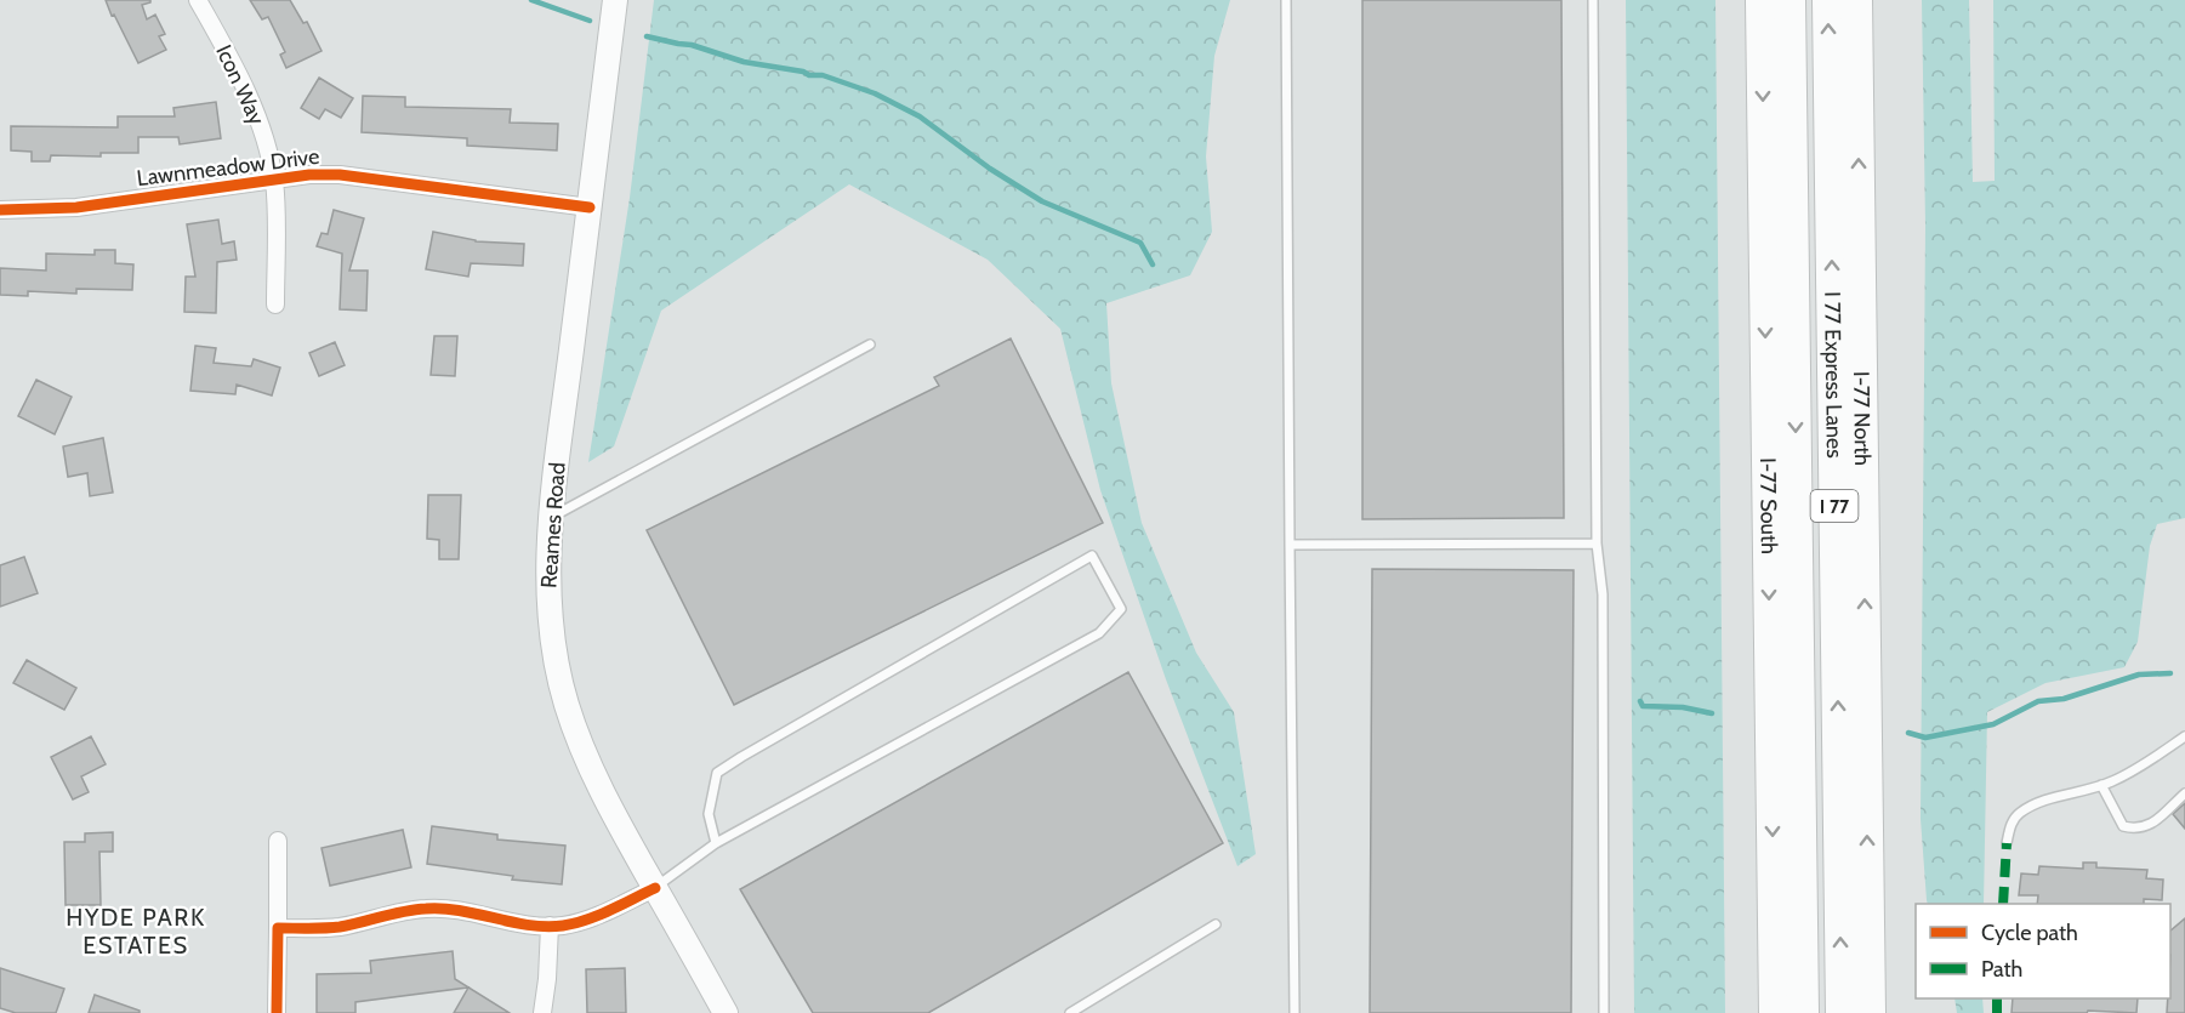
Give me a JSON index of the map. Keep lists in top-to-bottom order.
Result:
{
  "streets": {
    "highway": [
      "I 77 Express Lanes",
      "I-77 North",
      "I-77 South",
      "I 77"
    ],
    "main road": ["Reames Road"],
    "street": ["Icon Way", "Lawnmeadow Drive"]
  },
  "crossings": [
    ["Icon Way", "Lawnmeadow Drive"],
    ["Lawnmeadow Drive", "Reames Road"]
  ],
  "one_way": ["I-77 North", "I-77 South"],
  "districts": ["HYDE PARK ESTATES"],
  "legend": ["Cycle path", "Path"]
}
